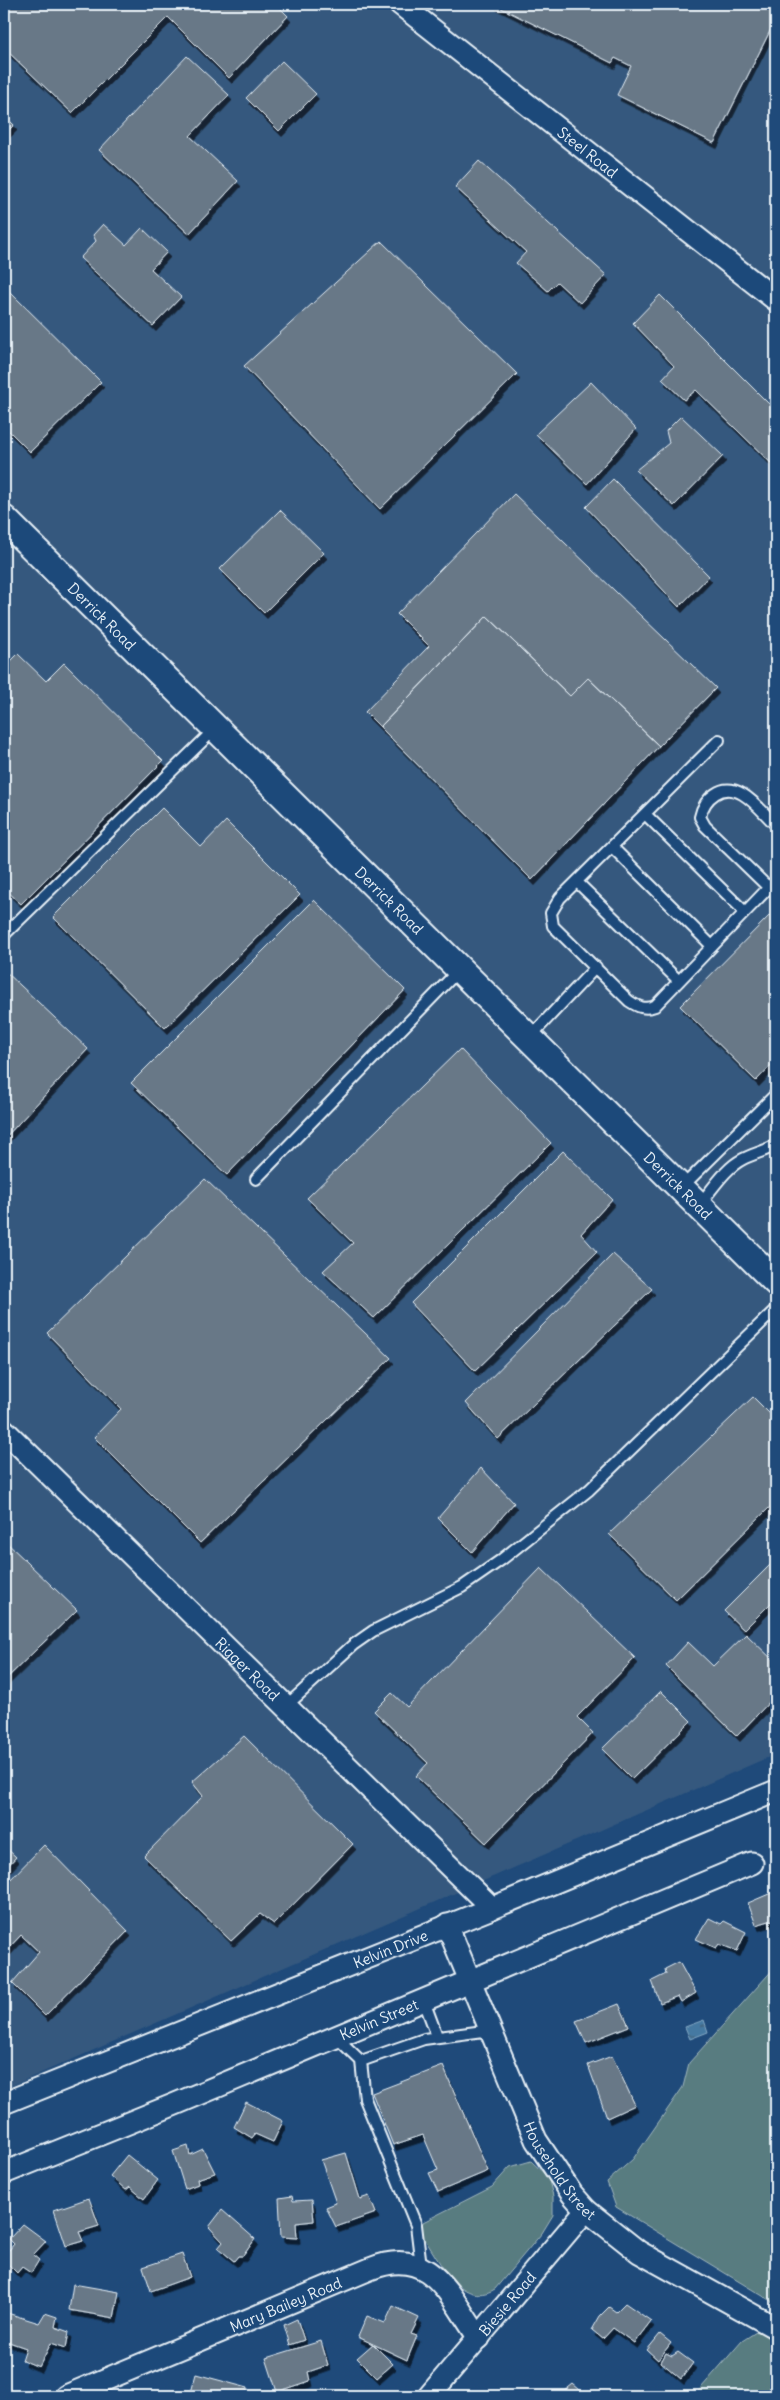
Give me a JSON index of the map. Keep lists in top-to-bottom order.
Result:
{
  "streets": {
    "street": [
      "Steel Road",
      "Derrick Road",
      "Rigger Road",
      "Kelvin Drive",
      "Kelvin Street",
      "Household Street",
      "Biesie Road",
      "Mary Bailey Road"
    ]
  },
  "crossings": [
    ["Rigger Road", "Kelvin Drive"],
    ["Kelvin Drive", "Household Street"],
    ["Kelvin Street", "Household Street"],
    ["Household Street", "Biesie Road"]
  ]
}
